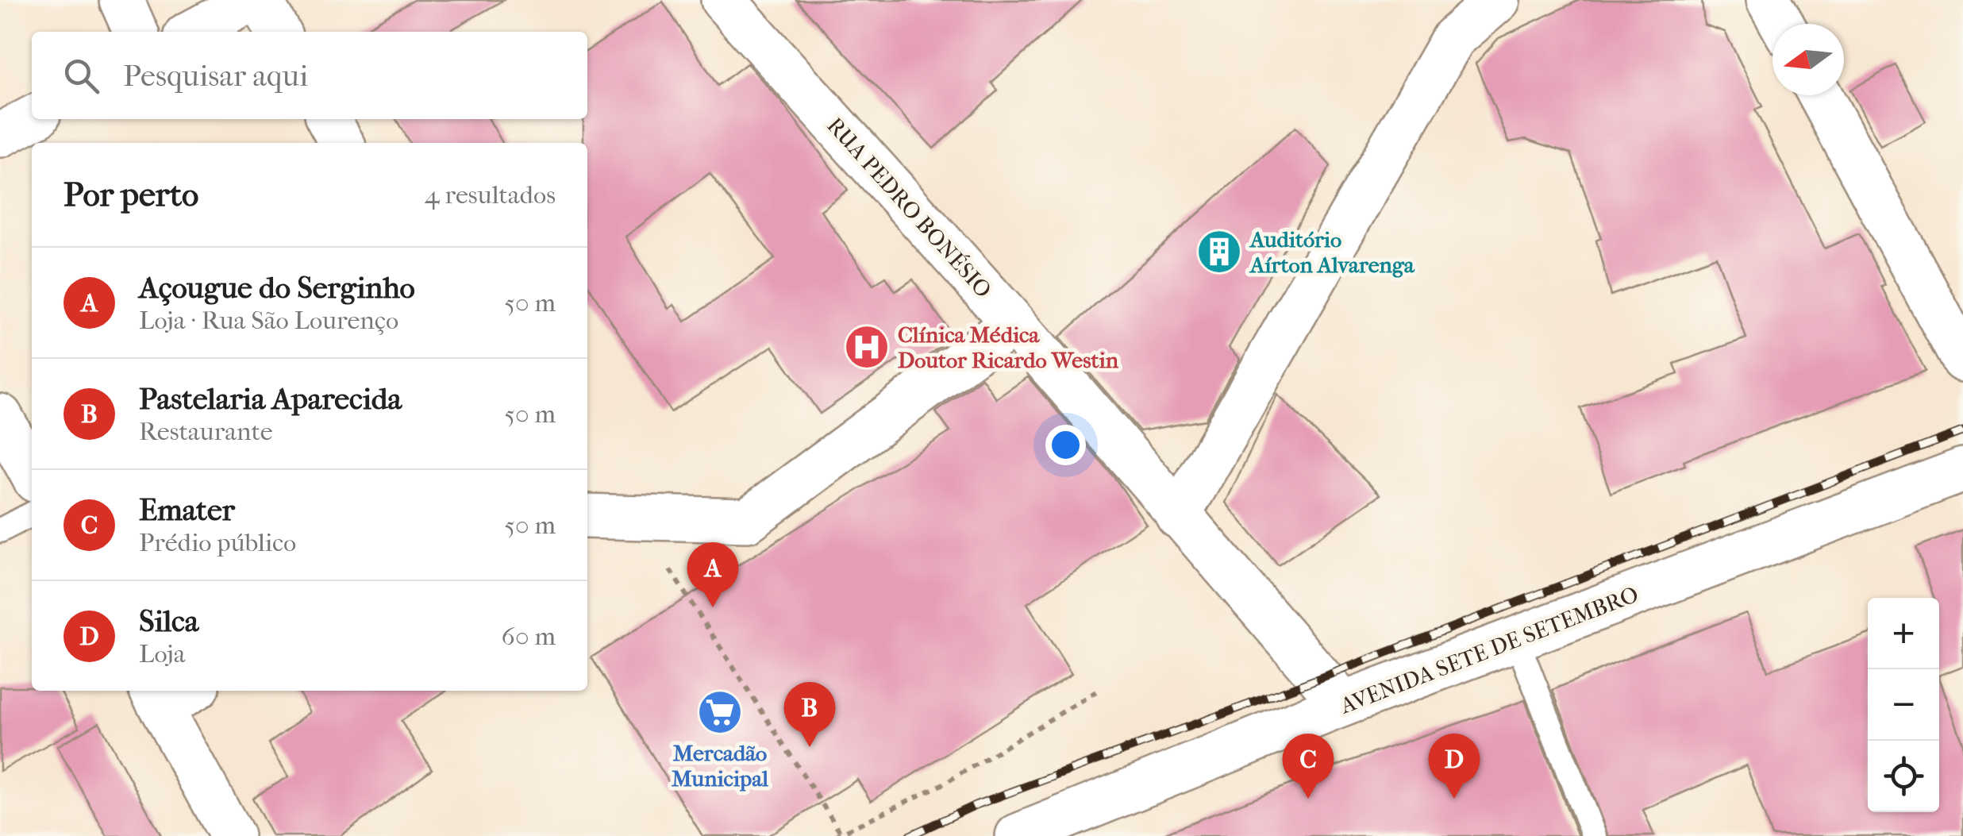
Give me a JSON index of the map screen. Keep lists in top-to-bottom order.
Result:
{
  "streets": {
    "street": ["RUA PEDRO BONÉSIO", "AVENIDA SETE DE SETEMBRO"]
  },
  "crossings": [
    ["RUA PEDRO BONÉSIO", "AVENIDA SETE DE SETEMBRO"]
  ],
  "places": {
    "building": ["Auditório Aírton Alvarenga"],
    "hospital": ["Clínica Médica Doutor Ricardo Westin"],
    "supermarket": ["Mercadão Municipal"]
  },
  "north": "left",
  "page": {
    "search": "Pesquisar aqui",
    "heading": ["Por perto", "4 resultados"],
    "list": [
      {
        "mark": "A",
        "name": "Açougue do Serginho",
        "note": "Loja · Rua São Lourenço",
        "value": "50 m"
      },
      {
        "mark": "B",
        "name": "Pastelaria Aparecida",
        "note": "Restaurante",
        "value": "50 m"
      },
      {
        "mark": "C",
        "name": "Emater",
        "note": "Prédio público",
        "value": "50 m"
      },
      {
        "mark": "D",
        "name": "Silca",
        "note": "Loja",
        "value": "60 m"
      }
    ],
    "pins": [
      "A",
      "B",
      "C",
      "D"
    ],
    "map_buttons": ["+", "−"]
  }
}
